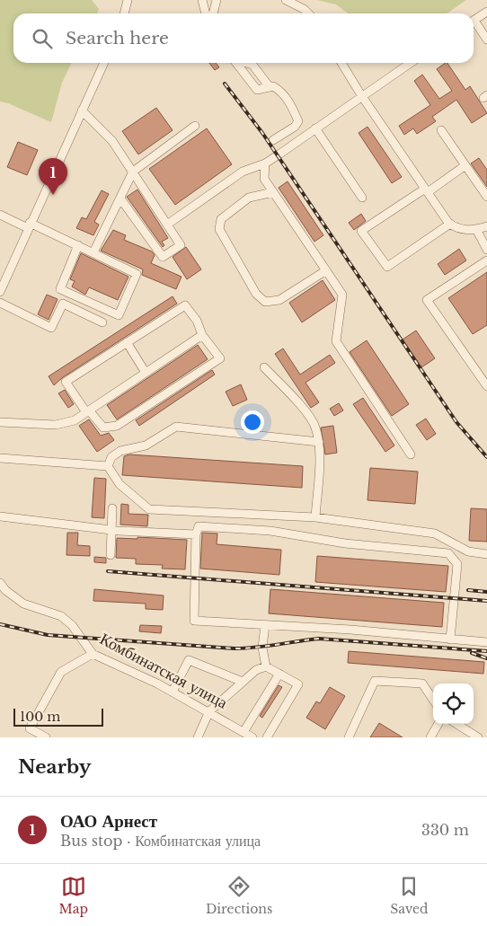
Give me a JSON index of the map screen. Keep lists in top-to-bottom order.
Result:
{
  "streets": {
    "street": ["Комбинатская улица"]
  },
  "scale_bar": "100 m",
  "page": {
    "search": "Search here",
    "pins": "1",
    "scale": "100 m",
    "heading": "Nearby",
    "list": [
      {
        "mark": "1",
        "name": "ОАО Арнест",
        "note": "Bus stop · Комбинатская улица",
        "value": "330 m"
      }
    ],
    "nav": ["Map", "Directions", "Saved"]
  }
}
